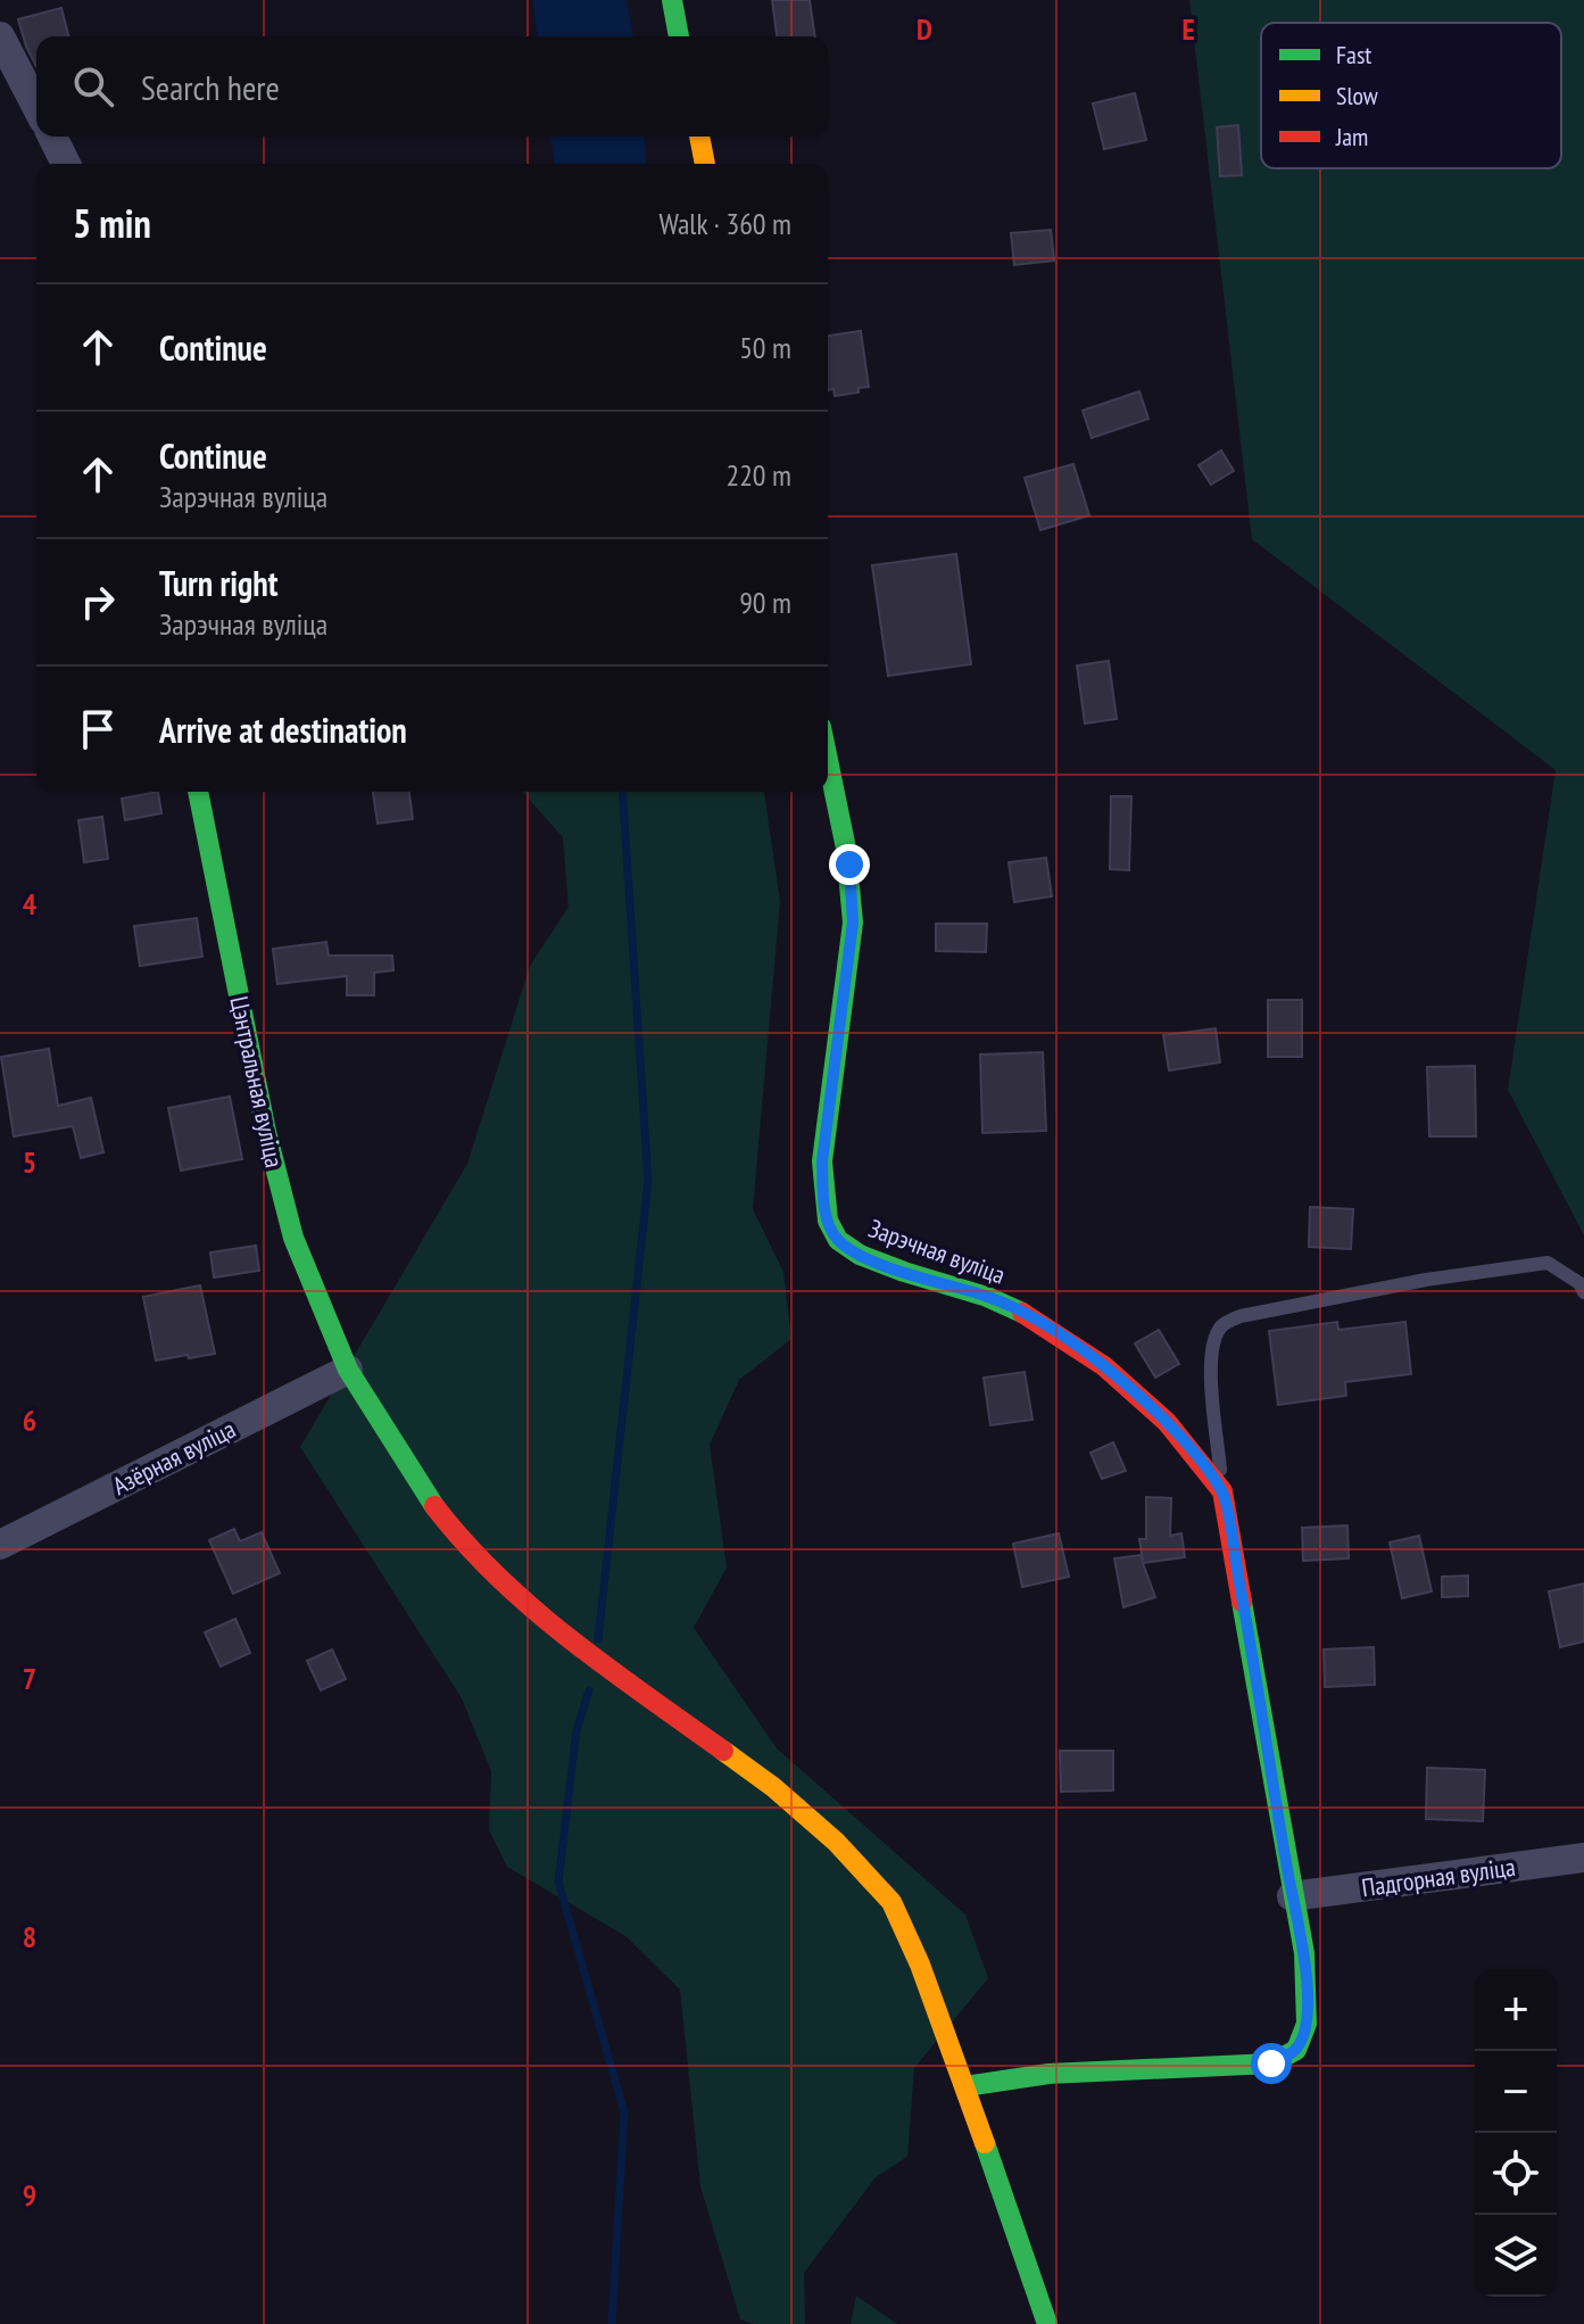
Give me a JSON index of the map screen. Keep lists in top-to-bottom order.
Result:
{
  "streets": {
    "street": [
      "Цэнтральная вуліца",
      "Зарэчная вуліца",
      "Азёрная вуліца",
      "Падгорная вуліца"
    ]
  },
  "crossings": [
    ["Цэнтральная вуліца", "Зарэчная вуліца"],
    ["Цэнтральная вуліца", "Азёрная вуліца"],
    ["Зарэчная вуліца", "Падгорная вуліца"]
  ],
  "legend": ["Fast", "Slow", "Jam"],
  "page": {
    "search": "Search here",
    "heading": ["5 min", "Walk · 360 m"],
    "list": [
      ["Continue", "50 m"],
      ["Continue", "Зарэчная вуліца", "220 m"],
      ["Turn right", "Зарэчная вуліца", "90 m"],
      "Arrive at destination"
    ],
    "map_buttons": ["+", "−"]
  },
  "grid": {
    "columns": ["D", "E"],
    "rows": [
      "4",
      "5",
      "6",
      "7",
      "8",
      "9"
    ]
  }
}
